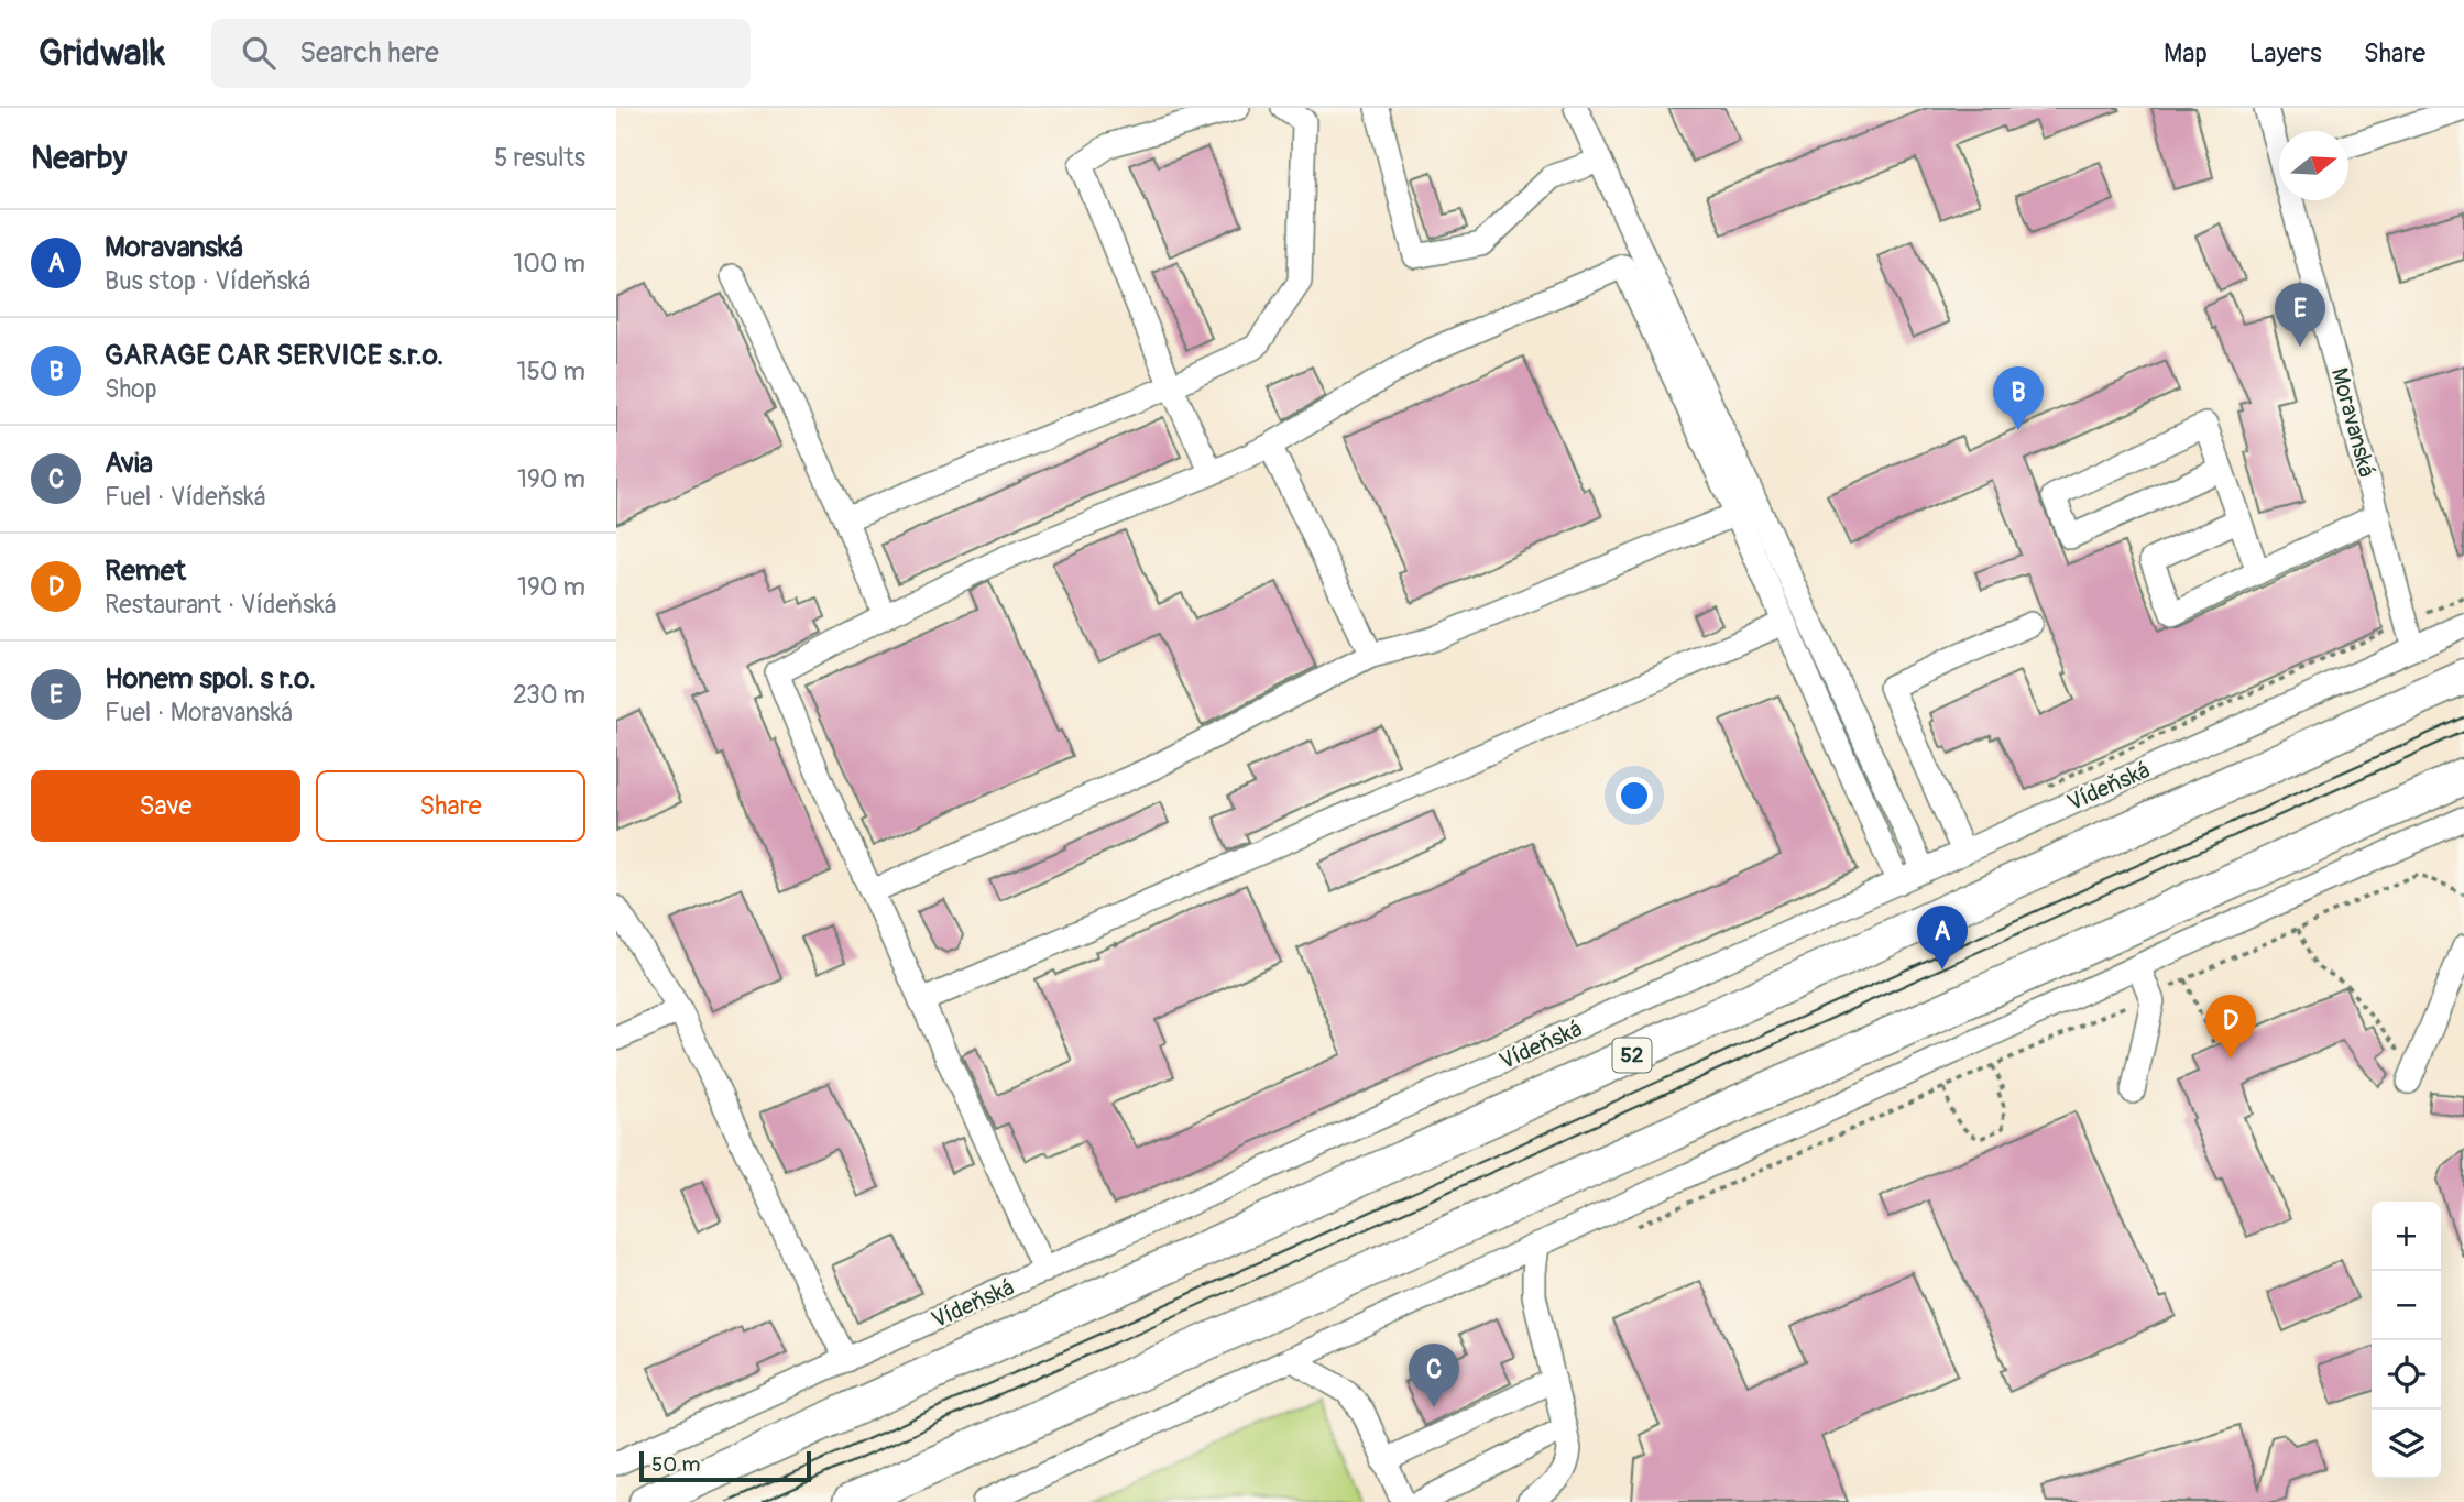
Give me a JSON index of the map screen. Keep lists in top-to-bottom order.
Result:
{
  "streets": {
    "highway": ["Vídeňská", "52"],
    "street": ["Moravanská"]
  },
  "crossings": [
    ["Moravanská", "Vídeňská"]
  ],
  "scale_bar": "50 m",
  "north": "right",
  "page": {
    "header": "Gridwalk",
    "search": "Search here",
    "nav": ["Map", "Layers", "Share"],
    "heading": ["Nearby", "5 results"],
    "list": [
      {
        "mark": "A",
        "name": "Moravanská",
        "note": "Bus stop · Vídeňská",
        "value": "100 m"
      },
      {
        "mark": "B",
        "name": "GARAGE CAR SERVICE s.r.o.",
        "note": "Shop",
        "value": "150 m"
      },
      {
        "mark": "C",
        "name": "Avia",
        "note": "Fuel · Vídeňská",
        "value": "190 m"
      },
      {
        "mark": "D",
        "name": "Remet",
        "note": "Restaurant · Vídeňská",
        "value": "190 m"
      },
      {
        "mark": "E",
        "name": "Honem spol. s r.o.",
        "note": "Fuel · Moravanská",
        "value": "230 m"
      }
    ],
    "pins": [
      "E",
      "B",
      "A",
      "D",
      "C"
    ],
    "buttons": ["Save", "Share"],
    "map_buttons": ["+", "−"],
    "scale": "50 m"
  }
}
